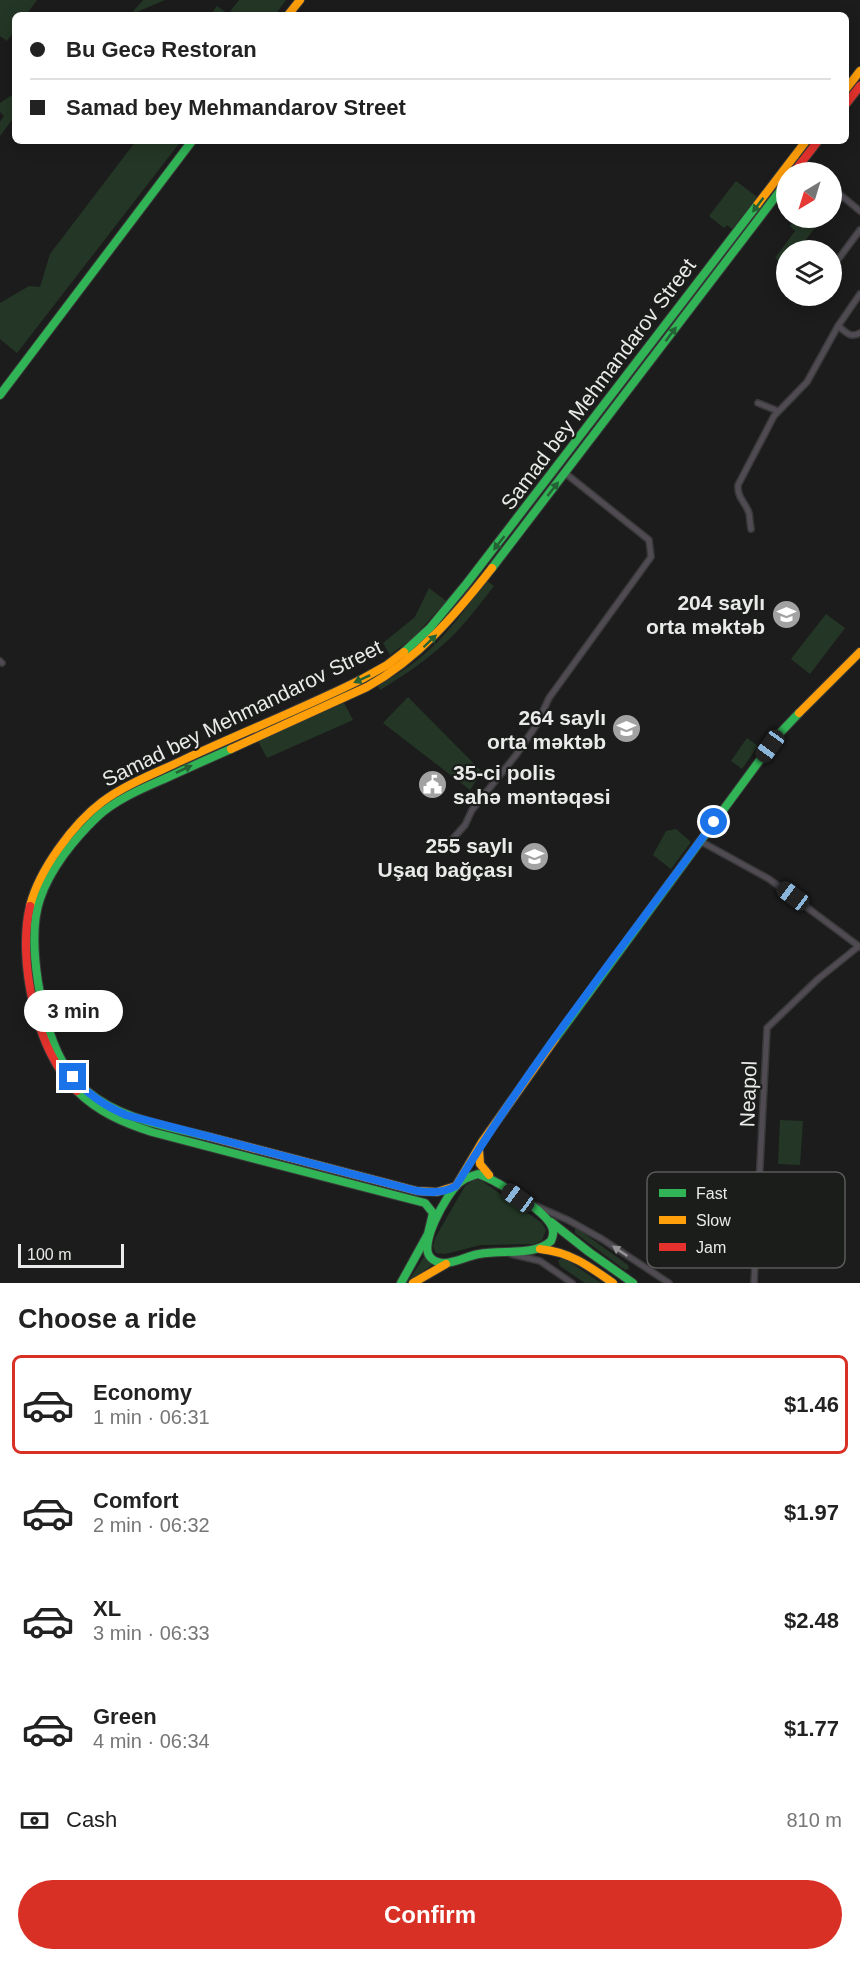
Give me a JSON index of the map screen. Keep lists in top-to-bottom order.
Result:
{
  "streets": {
    "main road": ["Samad bey Mehmandarov Street"],
    "street": ["Neapol"]
  },
  "places": {
    "school or university": ["204 saylı orta məktəb", "264 saylı orta məktəb", "255 saylı Uşaq bağçası"],
    "public building": ["35-ci polis sahə məntəqəsi"]
  },
  "legend": ["Fast", "Slow", "Jam"],
  "scale_bar": "100 m",
  "north": "bottom left",
  "page": {
    "banner": ["Bu Gecə Restoran", "Samad bey Mehmandarov Street"],
    "bubble": "3 min",
    "scale": "100 m",
    "heading": "Choose a ride",
    "list": [
      {
        "name": "Economy",
        "note": "1 min · 06:31",
        "value": "$1.46"
      },
      {
        "name": "Comfort",
        "note": "2 min · 06:32",
        "value": "$1.97"
      },
      {
        "name": "XL",
        "note": "3 min · 06:33",
        "value": "$2.48"
      },
      {
        "name": "Green",
        "note": "4 min · 06:34",
        "value": "$1.77"
      }
    ],
    "pay": ["Cash", "810 m"],
    "buttons": "Confirm"
  }
}
